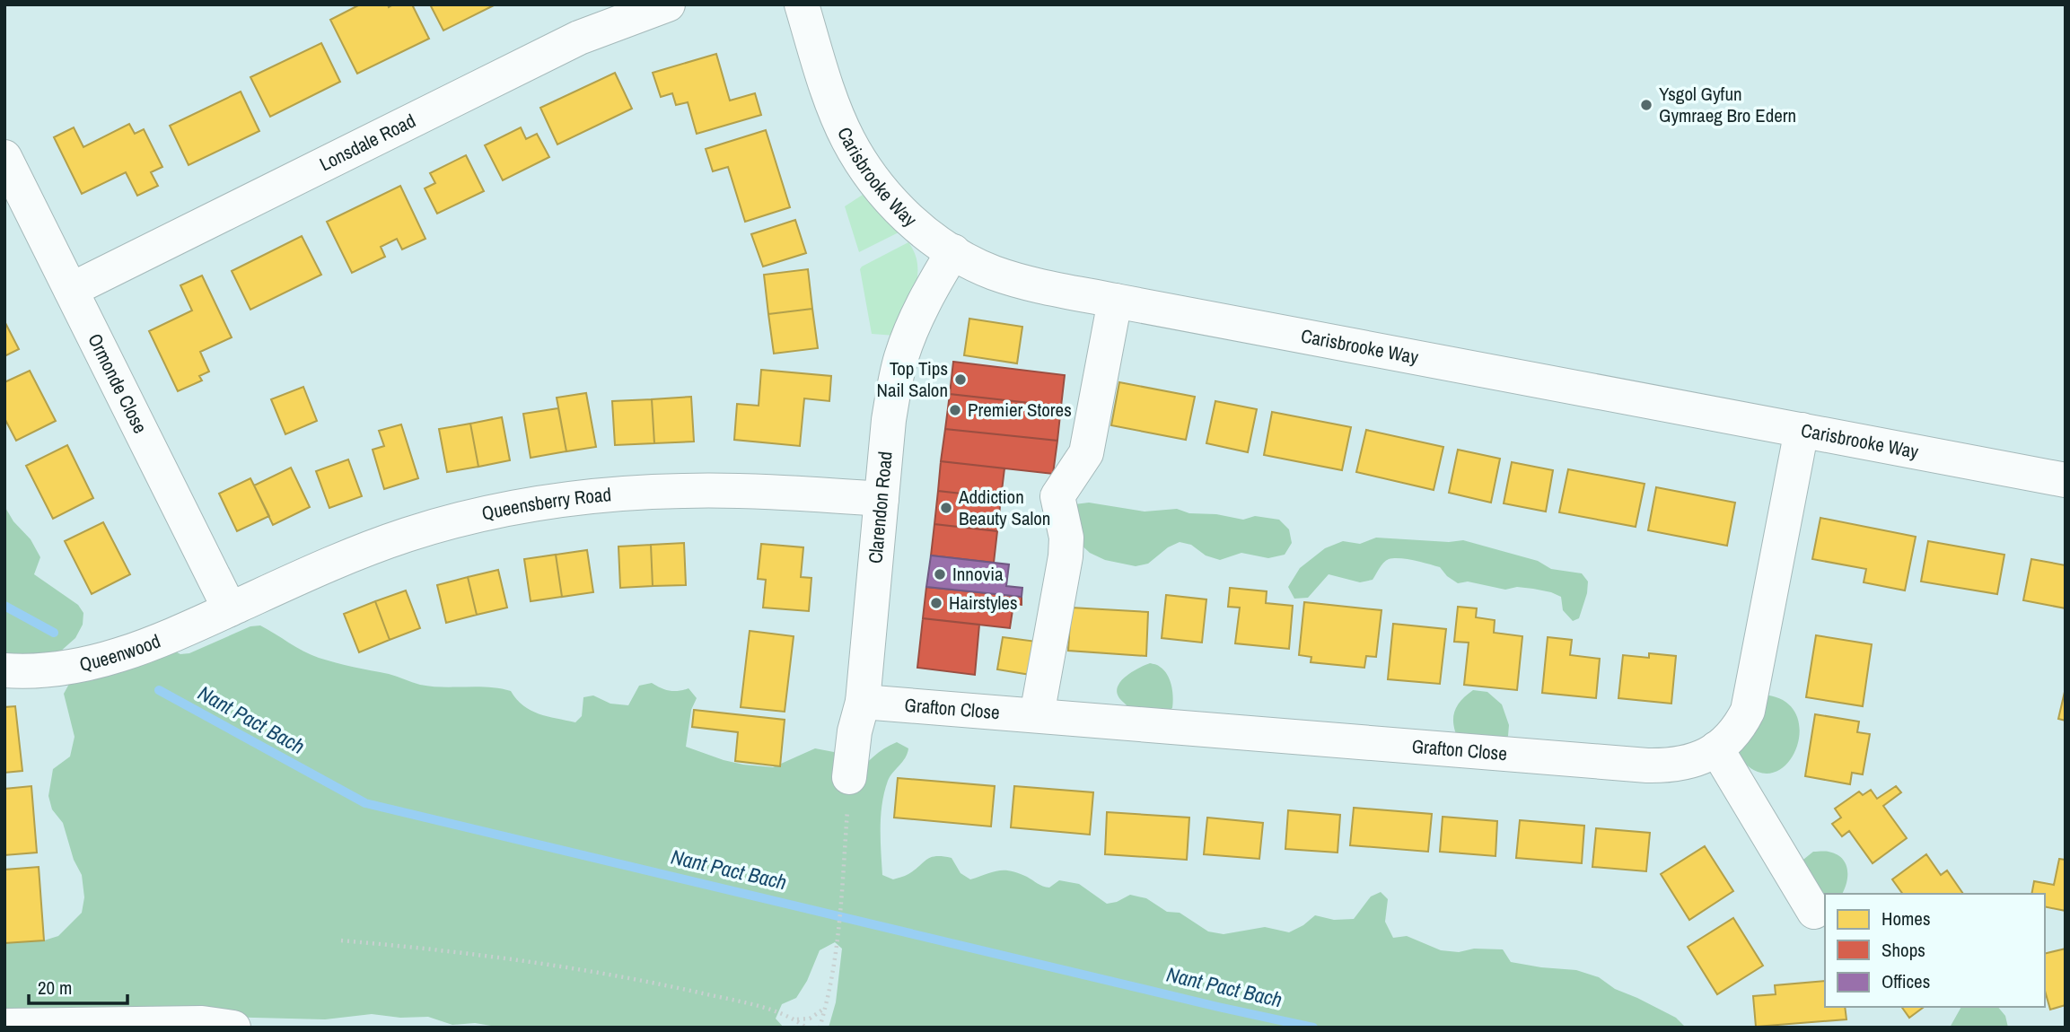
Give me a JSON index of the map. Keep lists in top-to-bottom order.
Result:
{
  "streets": {
    "street": [
      "Lonsdale Road",
      "Carisbrooke Way",
      "Ormonde Close",
      "Queensberry Road",
      "Clarendon Road",
      "Queenwood",
      "Grafton Close"
    ]
  },
  "crossings": [
    ["Lonsdale Road", "Ormonde Close"],
    ["Carisbrooke Way", "Clarendon Road"],
    ["Carisbrooke Way", "Grafton Close"],
    ["Ormonde Close", "Queensberry Road"],
    ["Ormonde Close", "Queenwood"],
    ["Queensberry Road", "Clarendon Road"],
    ["Queensberry Road", "Queenwood"],
    ["Clarendon Road", "Grafton Close"]
  ],
  "water": ["Nant Pact Bach"],
  "places": [
    "Ysgol Gyfun Gymraeg Bro Edern",
    "Top Tips Nail Salon",
    "Premier Stores",
    "Addiction Beauty Salon",
    "Innovia",
    "Hairstyles"
  ],
  "legend": ["Homes", "Shops", "Offices"],
  "scale_bar": "20 m"
}
